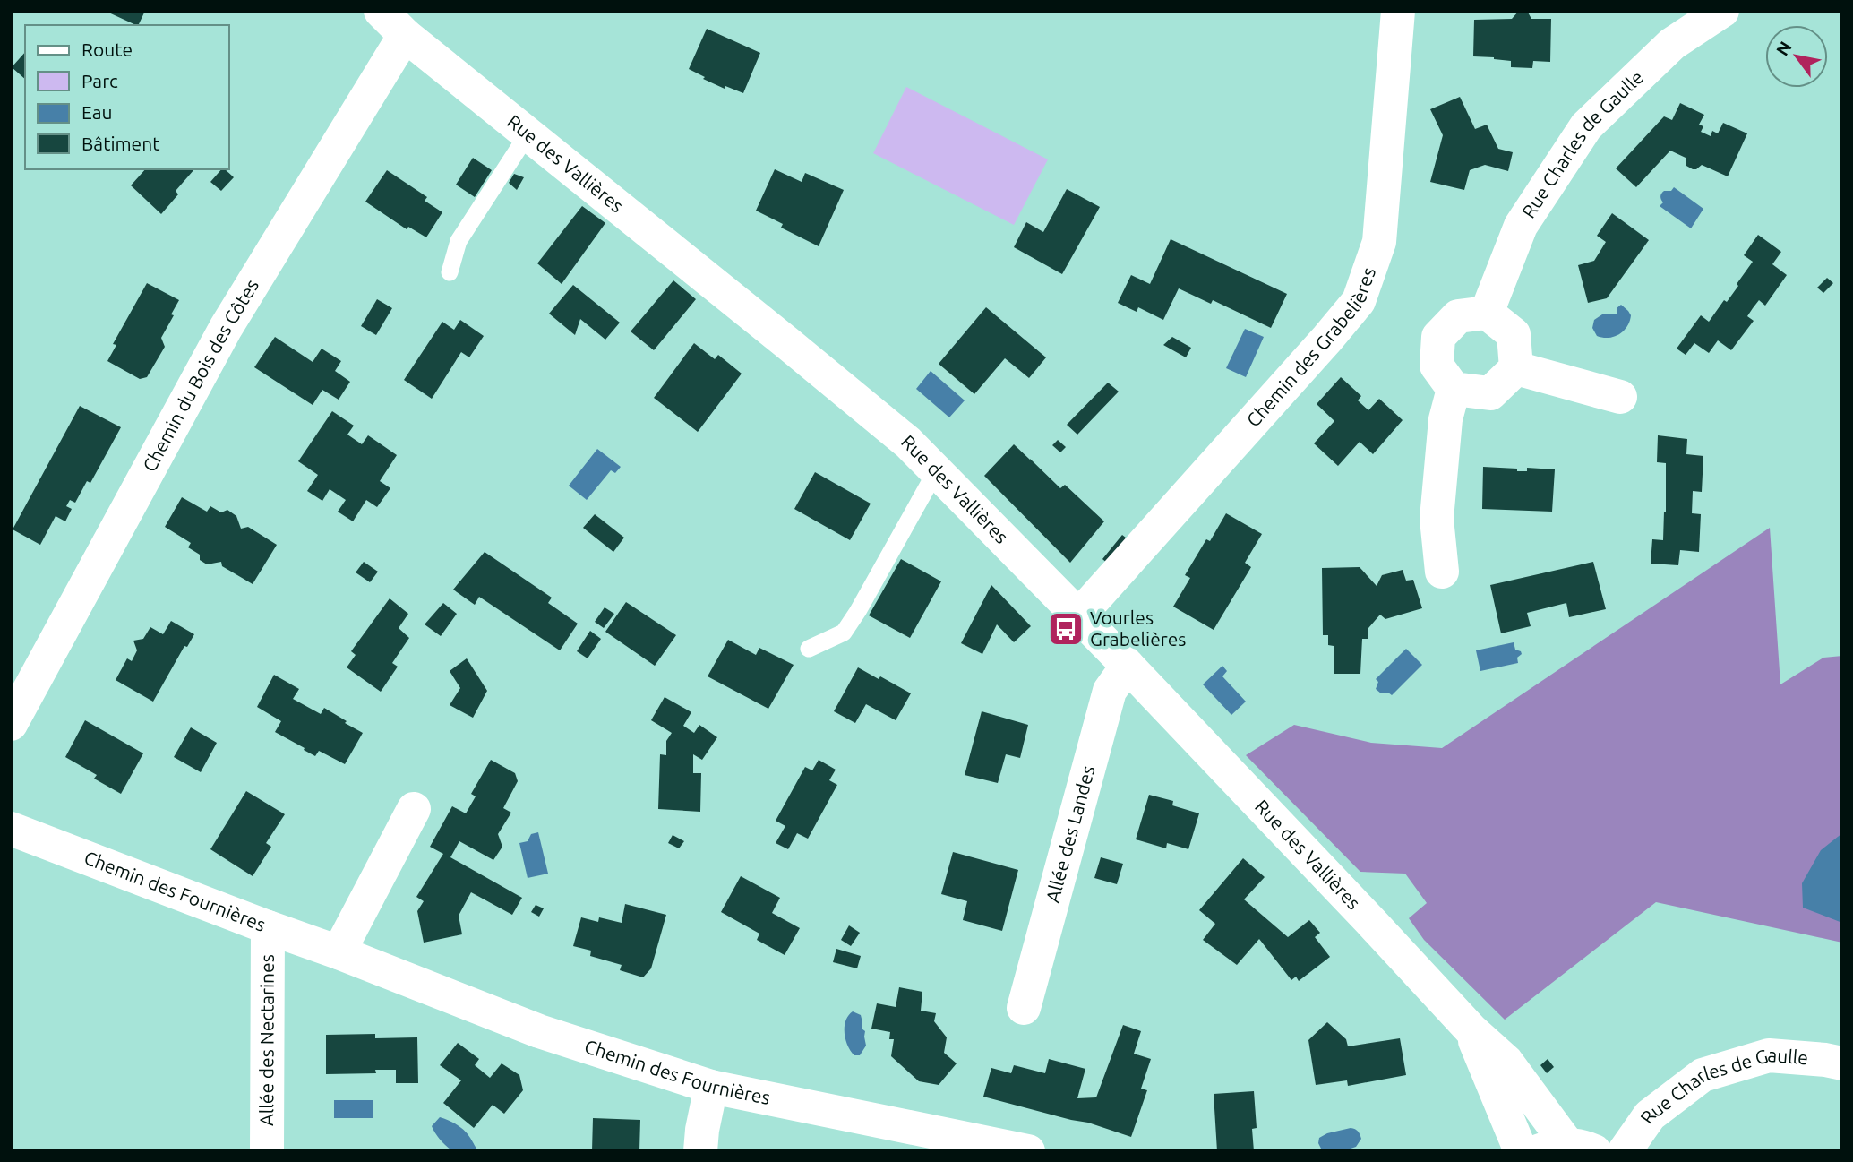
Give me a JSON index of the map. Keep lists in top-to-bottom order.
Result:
{
  "streets": {
    "street": [
      "Rue Charles de Gaulle",
      "Rue des Vallières",
      "Chemin des Grabelières",
      "Chemin du Bois des Côtes",
      "Allée des Landes",
      "Chemin des Fournières",
      "Allée des Nectarines"
    ]
  },
  "crossings": [
    ["Rue des Vallières", "Chemin des Grabelières"],
    ["Rue des Vallières", "Chemin du Bois des Côtes"],
    ["Rue des Vallières", "Allée des Landes"],
    ["Chemin des Fournières", "Allée des Nectarines"]
  ],
  "places": {
    "bus stop": ["Vourles Grabelières"]
  },
  "legend": [
    "Route",
    "Parc",
    "Eau",
    "Bâtiment"
  ],
  "north": "top left"
}
